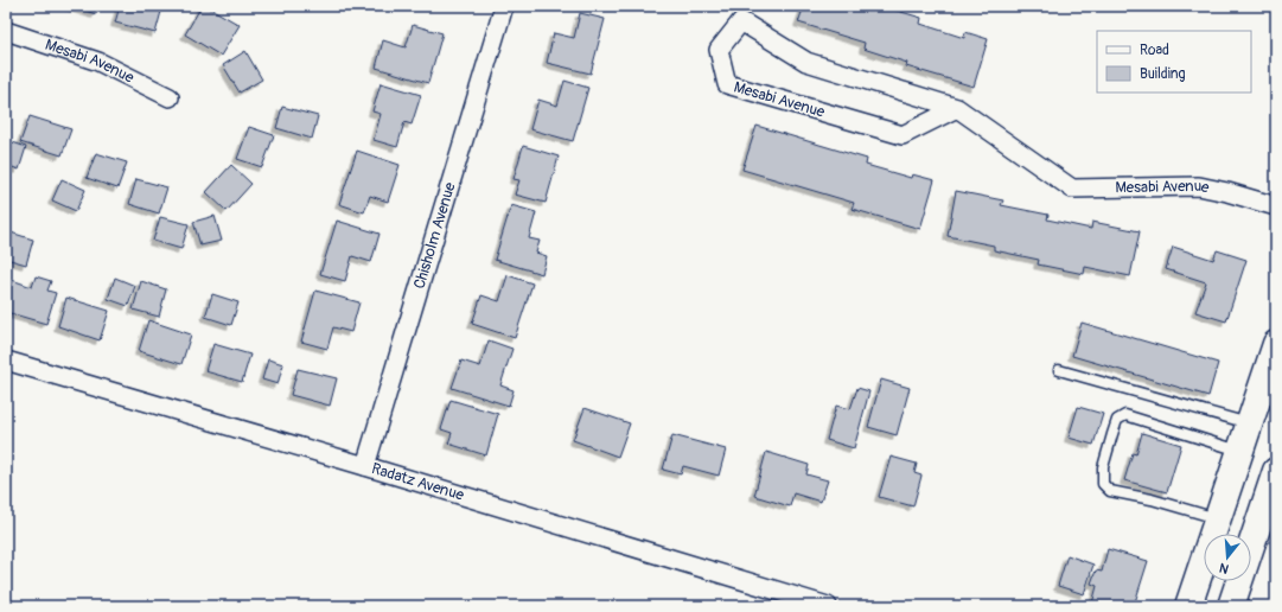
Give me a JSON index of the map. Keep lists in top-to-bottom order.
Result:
{
  "streets": {
    "street": ["Mesabi Avenue", "Chisholm Avenue", "Radatz Avenue"]
  },
  "crossings": [
    ["Chisholm Avenue", "Radatz Avenue"]
  ],
  "legend": ["Road", "Building"],
  "north": "bottom"
}
